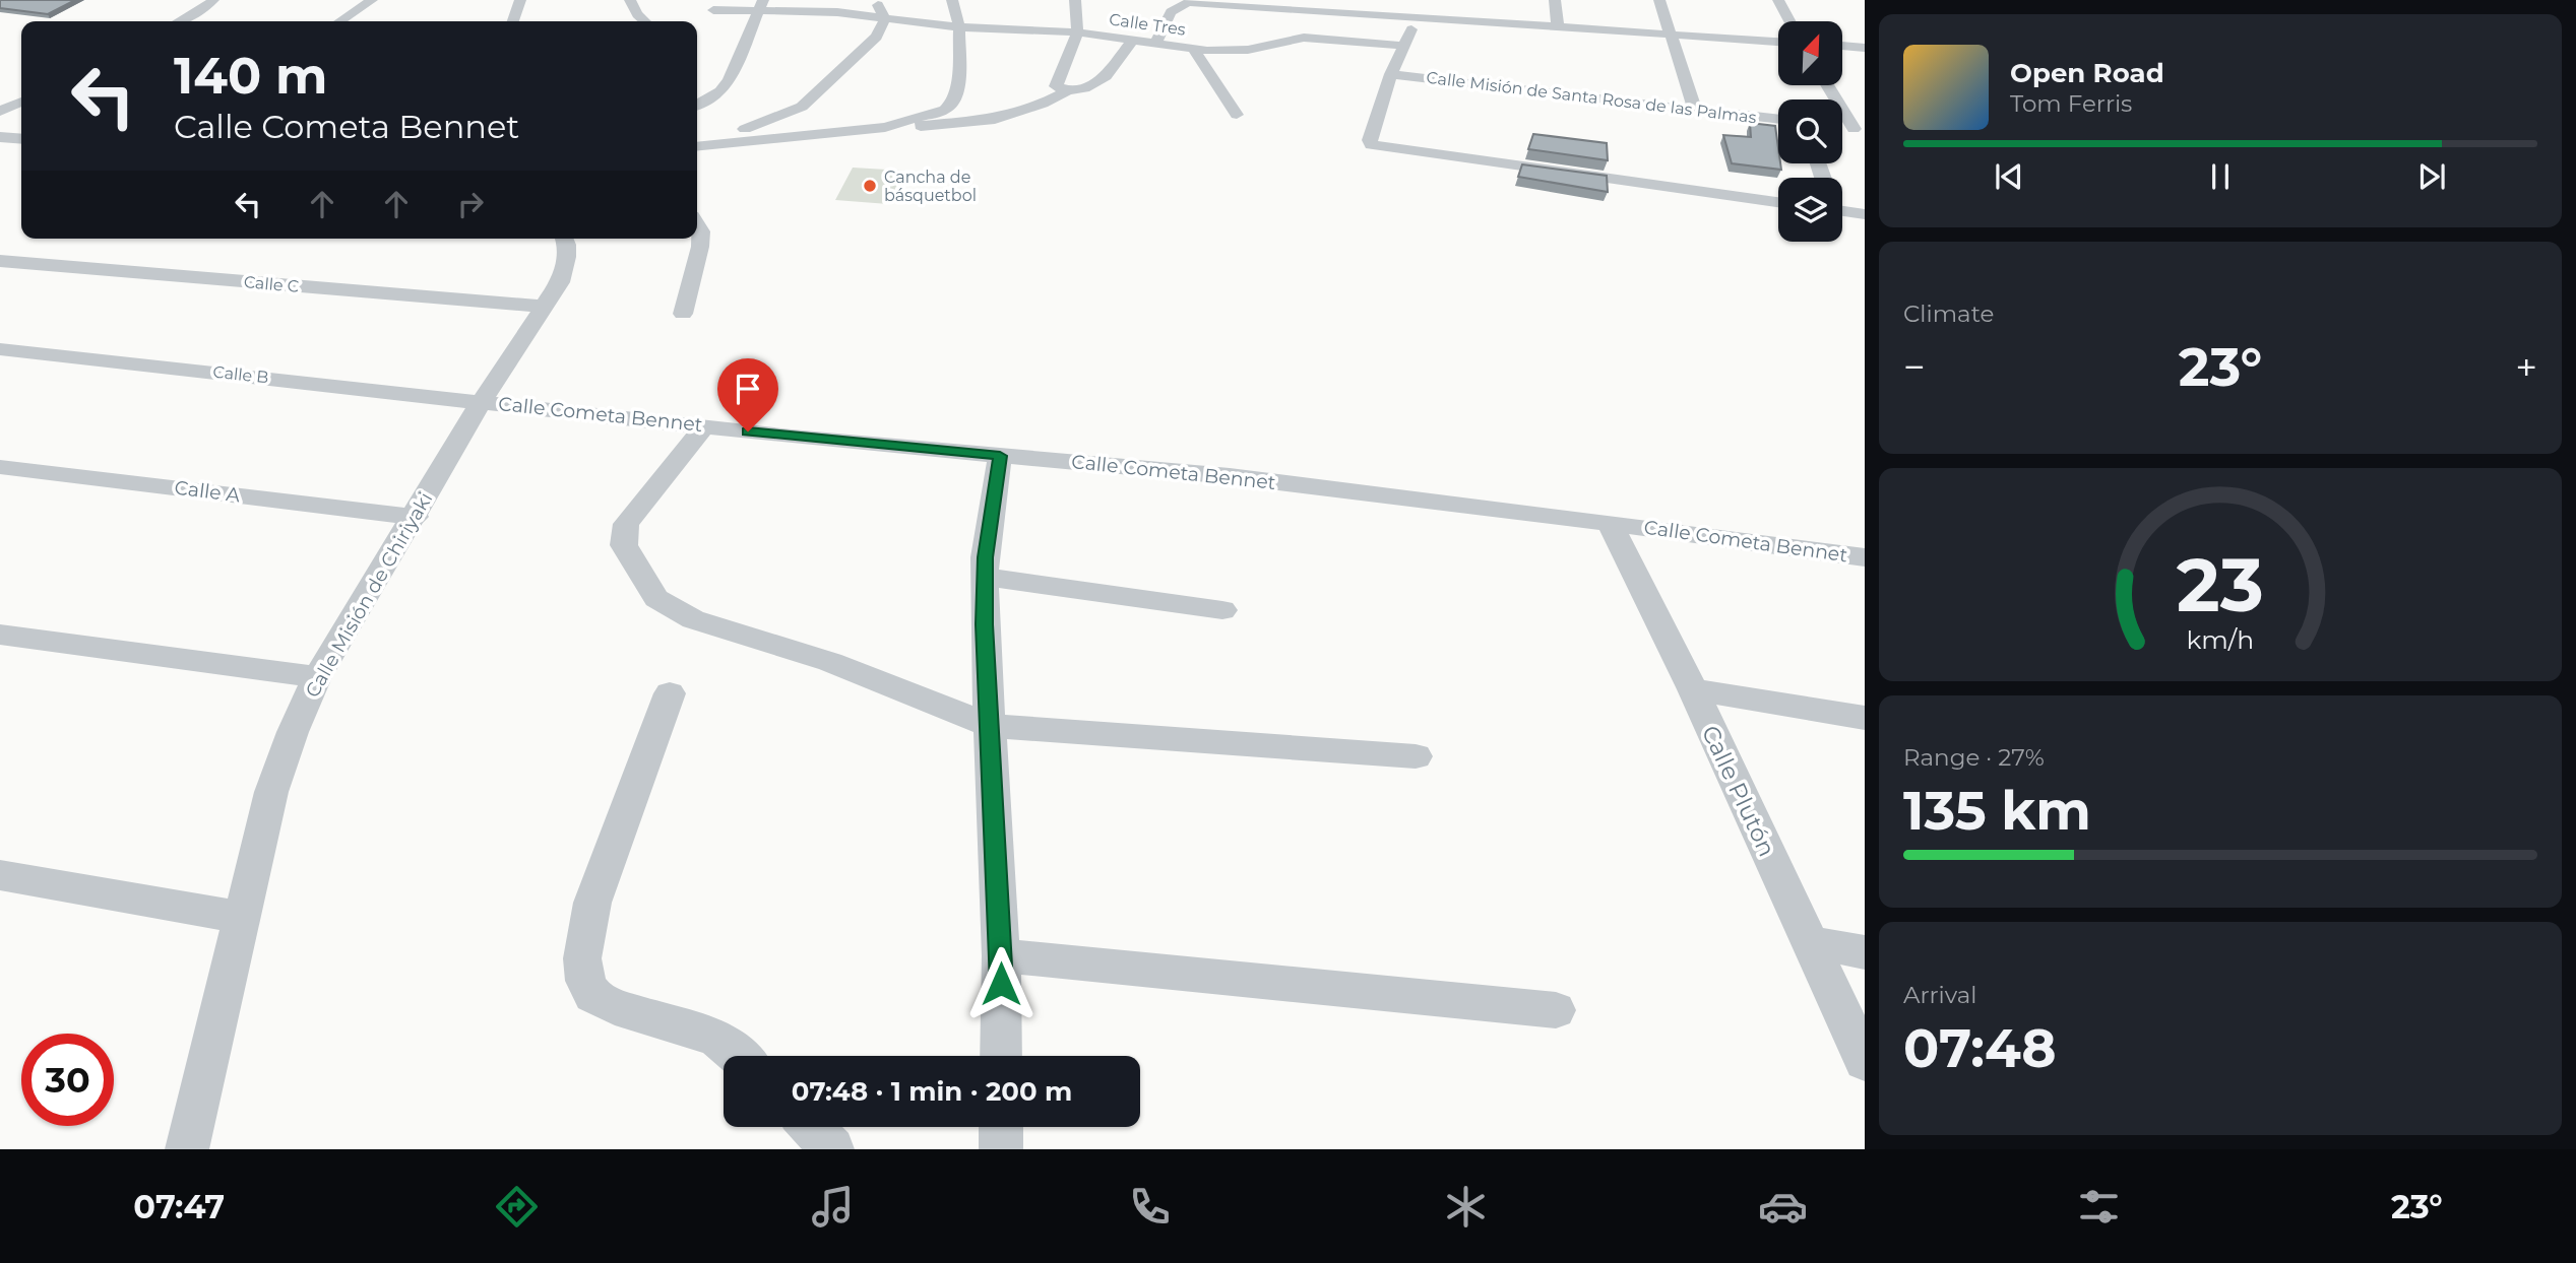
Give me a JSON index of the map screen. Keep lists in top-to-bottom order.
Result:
{
  "streets": {
    "street": [
      "Calle Tres",
      "Calle Misión de Santa Rosa de las Palmas",
      "Calle C",
      "Calle B",
      "Calle Cometa Bennet",
      "Calle A",
      "Calle Misión de Chiriyaki",
      "Calle Plutón"
    ]
  },
  "crossings": [
    ["Calle C", "Calle Misión de Chiriyaki"],
    ["Calle B", "Calle Cometa Bennet"],
    ["Calle B", "Calle Misión de Chiriyaki"],
    ["Calle Cometa Bennet", "Calle Misión de Chiriyaki"],
    ["Calle Cometa Bennet", "Calle Plutón"],
    ["Calle A", "Calle Misión de Chiriyaki"]
  ],
  "places": ["Cancha de básquetbol"],
  "north": "top right",
  "page": {
    "turn": ["140 m", "Calle Cometa Bennet"],
    "song": ["Open Road", "Tom Ferris"],
    "tile": [
      "Climate",
      ["Range · 27%", "135 km"],
      ["Arrival", "07:48"]
    ],
    "heat": ["−", "23°", "+"],
    "limit": "30",
    "trip": "07:48 · 1 min · 200 m",
    "tabs": ["07:47", "23°"],
    "gauge": ["23", "km/h"]
  }
}
